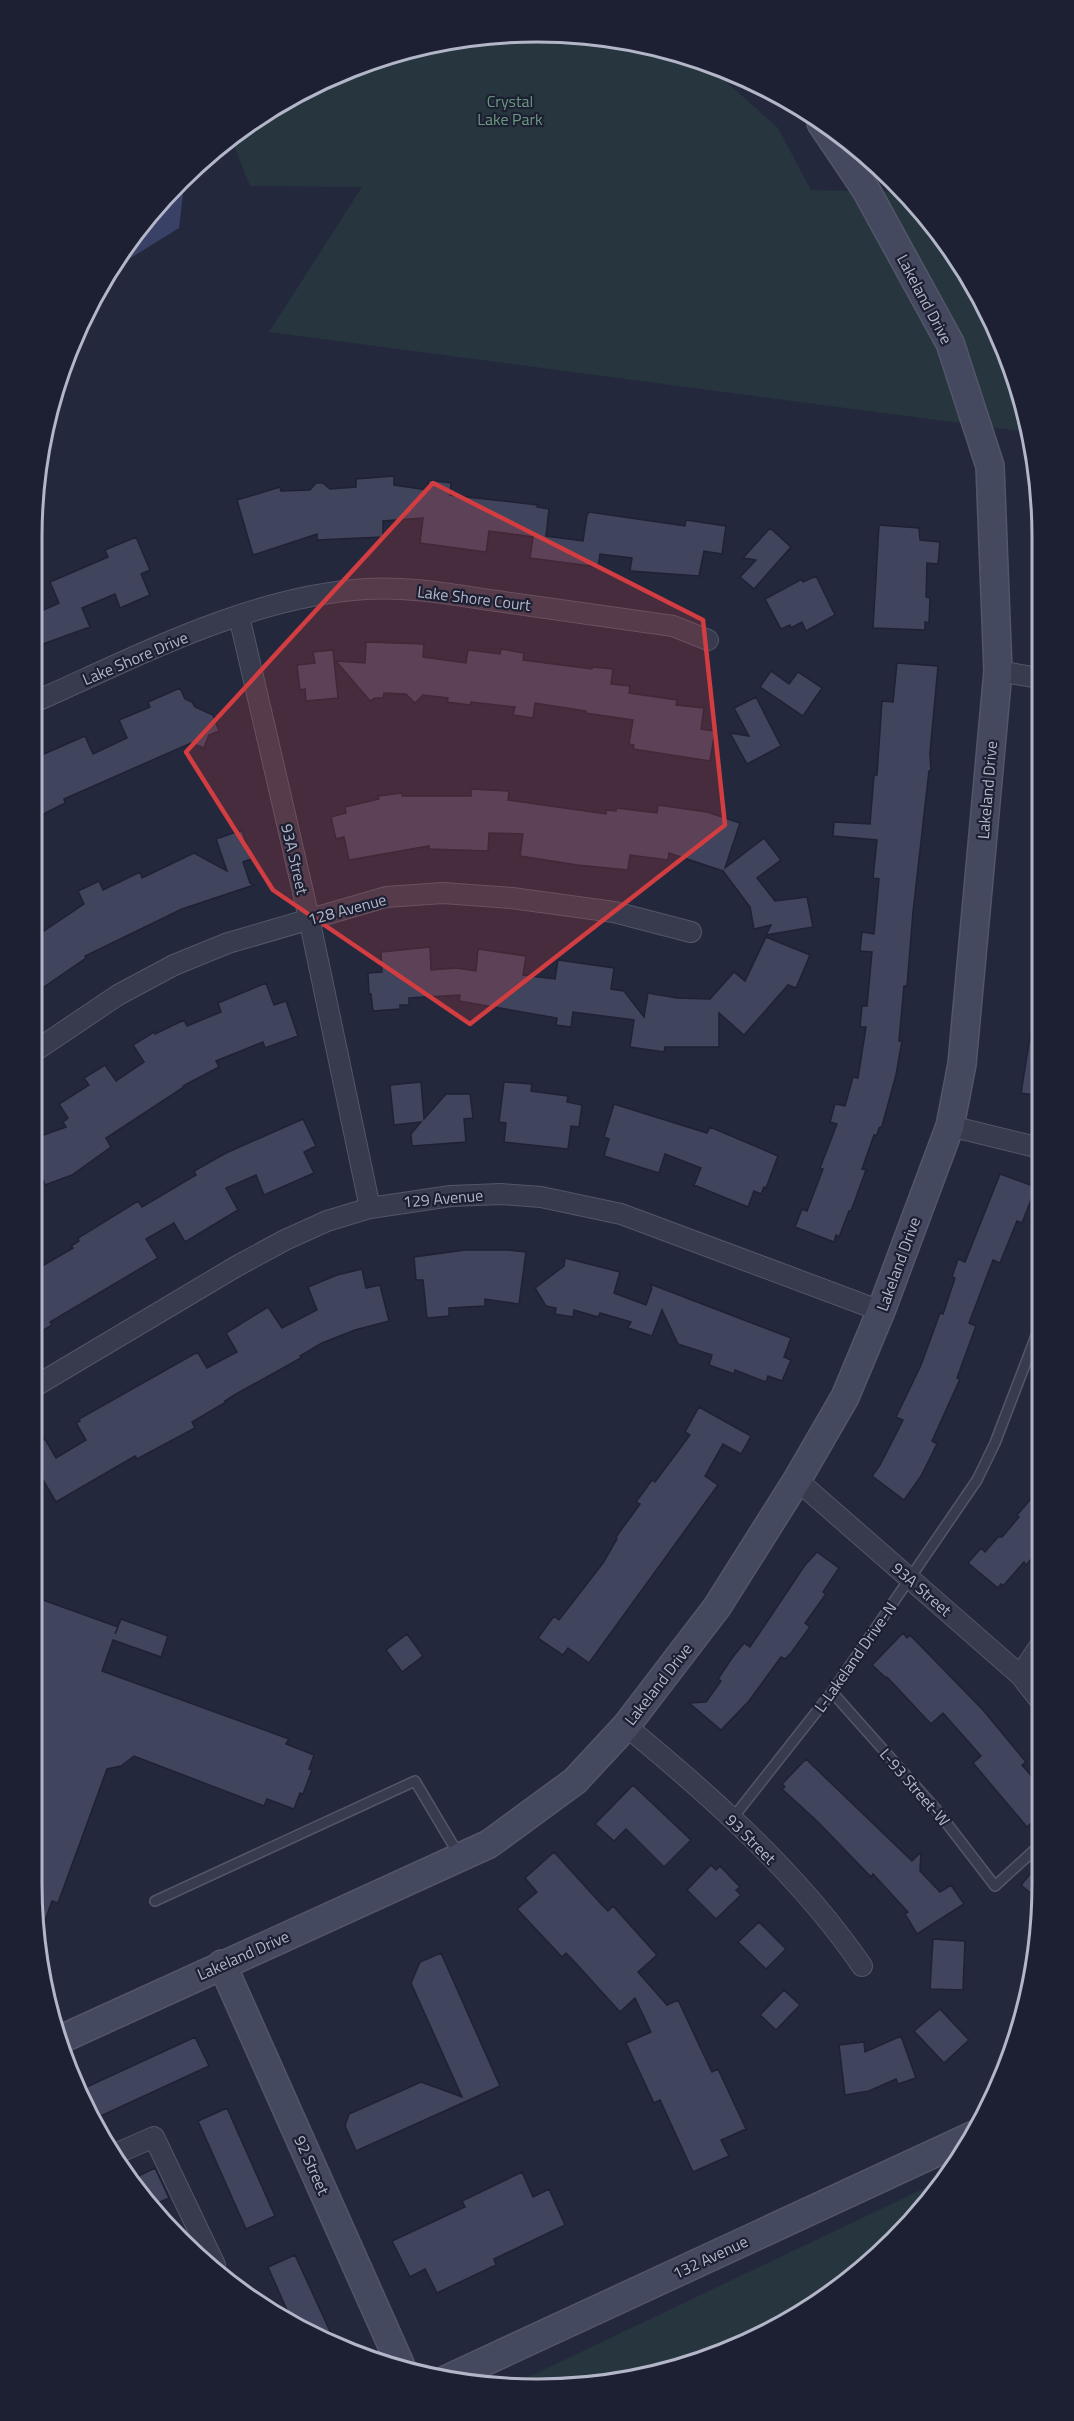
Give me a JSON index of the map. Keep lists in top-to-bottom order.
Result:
{
  "streets": {
    "street": [
      "Lakeland Drive",
      "Lake Shore Court",
      "Lake Shore Drive",
      "93A Street",
      "128 Avenue",
      "129 Avenue",
      "93 Street",
      "92 Street",
      "132 Avenue"
    ],
    "lane": ["L-Lakeland Drive-N", "L-93 Street-W"]
  },
  "crossings": [
    ["Lakeland Drive", "93A Street"],
    ["Lakeland Drive", "129 Avenue"],
    ["Lakeland Drive", "93 Street"],
    ["Lakeland Drive", "92 Street"],
    ["Lake Shore Court", "Lake Shore Drive"],
    ["Lake Shore Court", "93A Street"],
    ["Lake Shore Drive", "93A Street"],
    ["93A Street", "128 Avenue"],
    ["93A Street", "129 Avenue"],
    ["93A Street", "L-Lakeland Drive-N"],
    ["L-Lakeland Drive-N", "L-93 Street-W"],
    ["L-Lakeland Drive-N", "93 Street"]
  ],
  "parks": ["Crystal Lake Park"]
}
